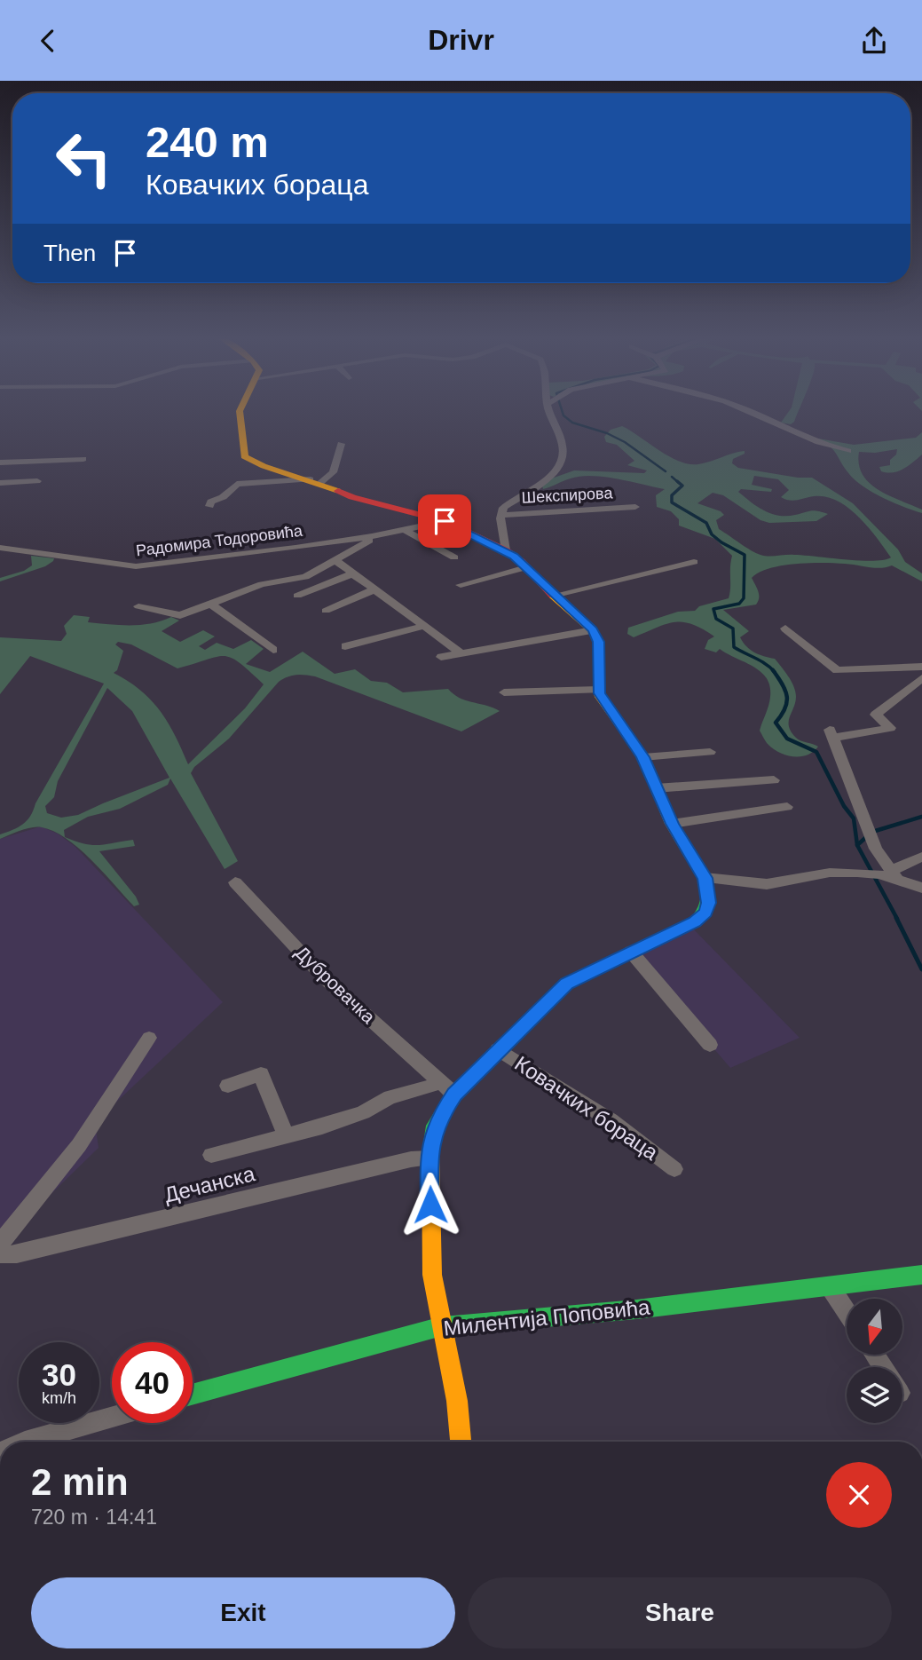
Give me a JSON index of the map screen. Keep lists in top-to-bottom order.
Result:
{
  "streets": {
    "street": [
      "Шекспирова",
      "Радомира Тодоровића",
      "Дубровачка",
      "Ковачких бораца",
      "Дечанска",
      "Милентија Поповића"
    ]
  },
  "crossings": [
    ["Дубровачка", "Ковачких бораца"],
    ["Ковачких бораца", "Дечанска"],
    ["Ковачких бораца", "Милентија Поповића"]
  ],
  "north": "bottom",
  "page": {
    "header": "Drivr",
    "turn": ["240 m", "Ковачких бораца"],
    "then": "Then",
    "speed": "30 km/h",
    "limit": "40",
    "heading": ["2 min", "720 m · 14:41"],
    "buttons": ["Exit", "Share"]
  }
}
